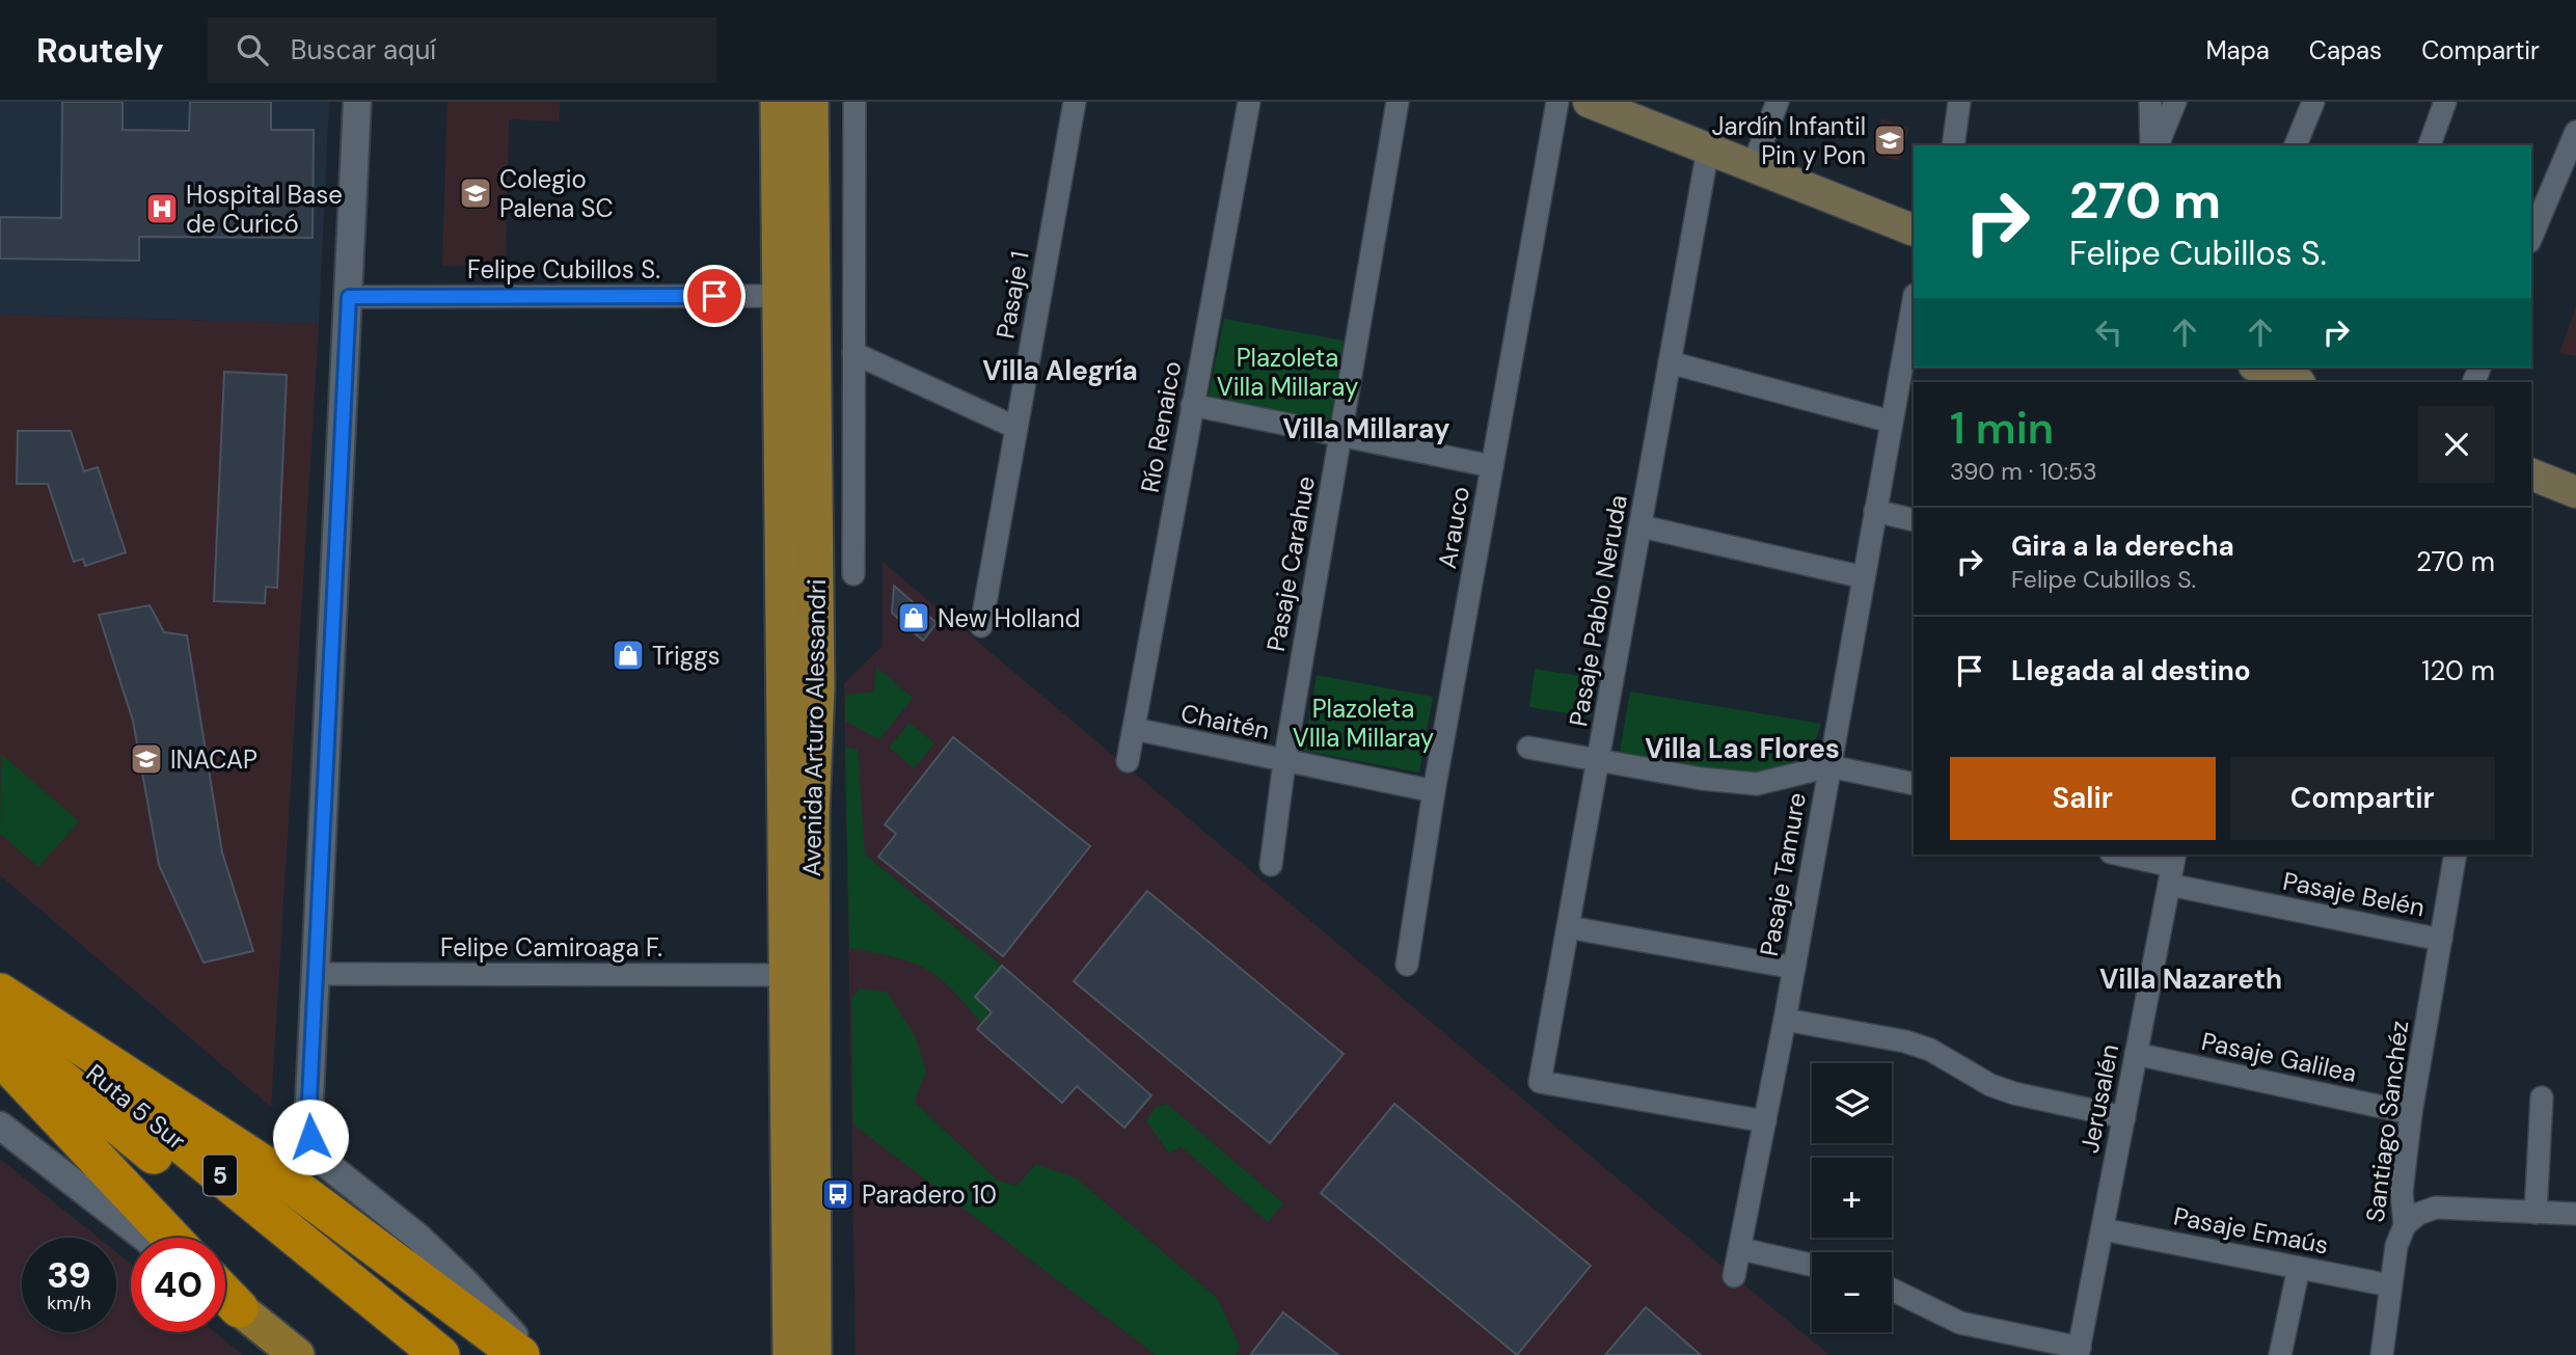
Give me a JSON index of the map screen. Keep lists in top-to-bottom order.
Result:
{
  "streets": {
    "highway": ["Ruta 5 Sur", "5"],
    "main road": ["Avenida Arturo Alessandri"],
    "street": [
      "Felipe Cubillos S.",
      "Pasaje 1",
      "Río Renaico",
      "Arauco",
      "Pasaje Carahue",
      "Pasaje Pablo Neruda",
      "Chaitén",
      "Pasaje Tamure",
      "Pasaje Belén",
      "Felipe Camiroaga F.",
      "Pasaje Galilea",
      "Jerusalén",
      "Santiago Sanchéz",
      "Pasaje Emaús"
    ]
  },
  "crossings": [
    ["Felipe Cubillos S.", "Avenida Arturo Alessandri"],
    ["Río Renaico", "Chaitén"],
    ["Arauco", "Chaitén"],
    ["Pasaje Carahue", "Chaitén"],
    ["Pasaje Pablo Neruda", "Pasaje Tamure"],
    ["Avenida Arturo Alessandri", "Felipe Camiroaga F."],
    ["Pasaje Belén", "Jerusalén"],
    ["Pasaje Belén", "Santiago Sanchéz"],
    ["Pasaje Galilea", "Jerusalén"],
    ["Pasaje Galilea", "Santiago Sanchéz"],
    ["Jerusalén", "Pasaje Emaús"],
    ["Santiago Sanchéz", "Pasaje Emaús"]
  ],
  "districts": [
    "Villa Alegría",
    "Villa Millaray",
    "Villa Las Flores",
    "Villa Nazareth"
  ],
  "parks": ["Plazoleta Villa Millaray", "Plazoleta VIlla Millaray"],
  "places": {
    "school or university": ["Jardín Infantil Pin y Pon", "Colegio Palena SC", "INACAP"],
    "hospital": ["Hospital Base de Curicó"],
    "shop": ["New Holland", "Triggs"],
    "bus stop": ["Paradero 10"]
  },
  "page": {
    "header": "Routely",
    "search": "Buscar aquí",
    "nav": ["Mapa", "Capas", "Compartir"],
    "turn": ["270 m", "Felipe Cubillos S."],
    "heading": ["1 min", "390 m · 10:53"],
    "list": [
      {
        "name": "Gira a la derecha",
        "note": "Felipe Cubillos S.",
        "value": "270 m"
      },
      {
        "name": "Llegada al destino",
        "value": "120 m"
      }
    ],
    "buttons": ["Salir", "Compartir"],
    "map_buttons": ["+", "−"],
    "speed": "39 km/h",
    "limit": "40"
  }
}
